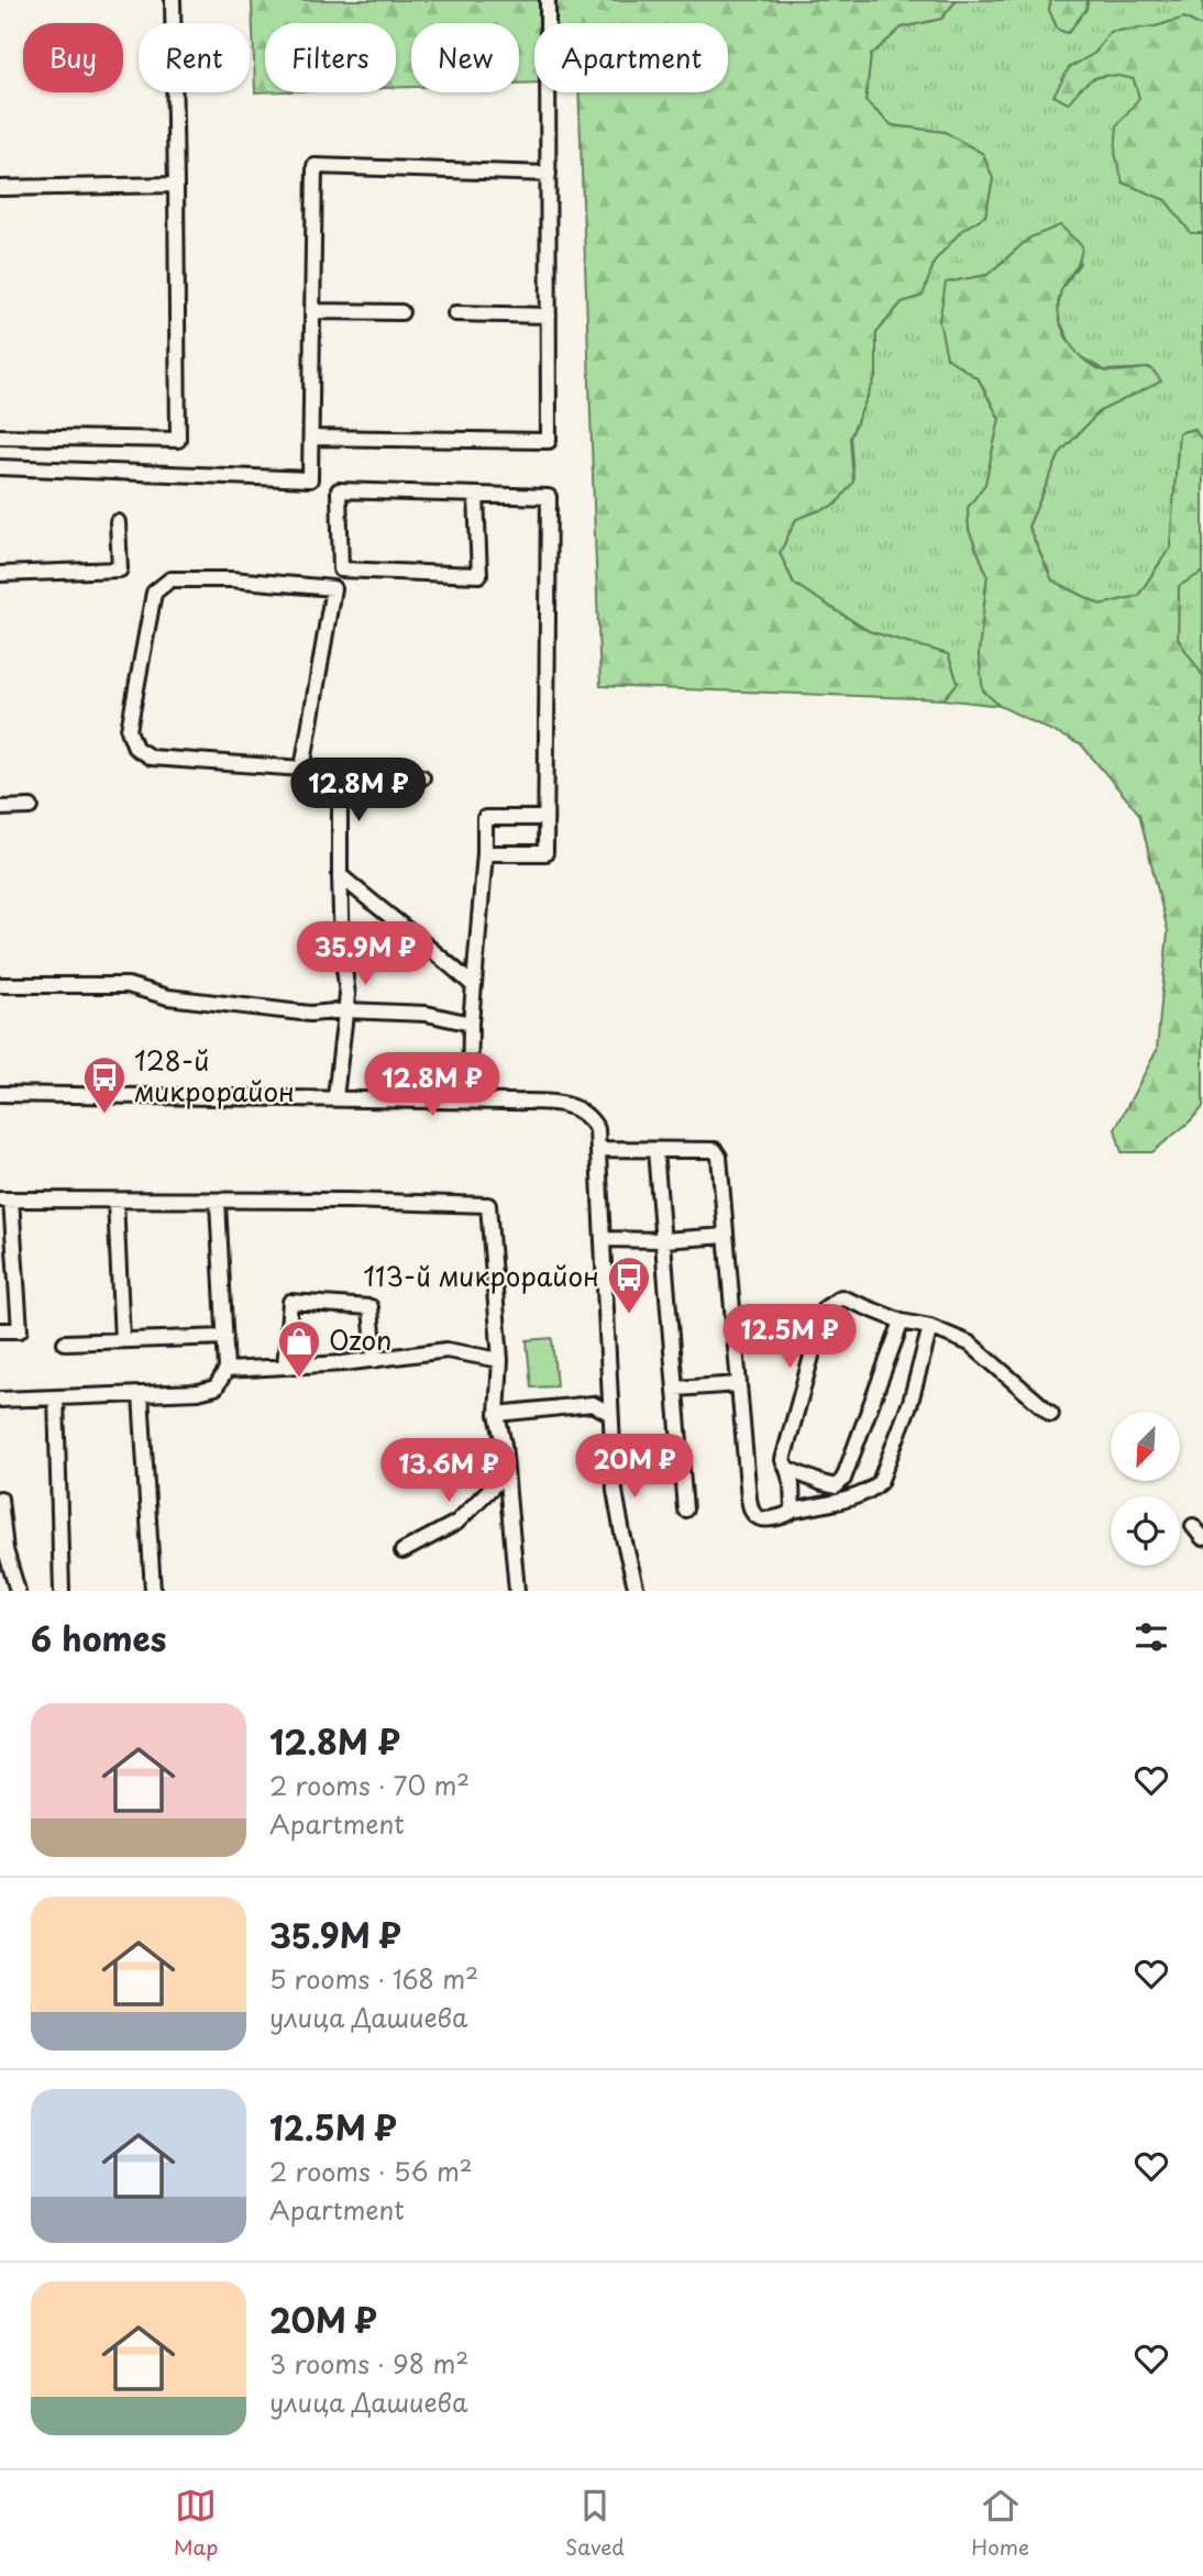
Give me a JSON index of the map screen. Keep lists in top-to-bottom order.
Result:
{
  "places": {
    "bus stop": ["128-й микрорайон", "113-й микрорайон"],
    "shop": ["Ozon"]
  },
  "north": "bottom left",
  "page": {
    "chip": [
      "Buy",
      "Rent",
      "Filters",
      "New",
      "Apartment"
    ],
    "price": [
      "12.8M ₽",
      "35.9M ₽",
      "12.8M ₽",
      "12.5M ₽",
      "20M ₽",
      "13.6M ₽"
    ],
    "heading": "6 homes",
    "list": [
      {
        "name": "12.8M ₽",
        "note": "2 rooms · 70 m² · Apartment"
      },
      {
        "name": "35.9M ₽",
        "note": "5 rooms · 168 m² · улица Дашиева"
      },
      {
        "name": "12.5M ₽",
        "note": "2 rooms · 56 m² · Apartment"
      },
      {
        "name": "20M ₽",
        "note": "3 rooms · 98 m² · улица Дашиева"
      }
    ],
    "tabs": ["Map", "Saved", "Home"]
  }
}
